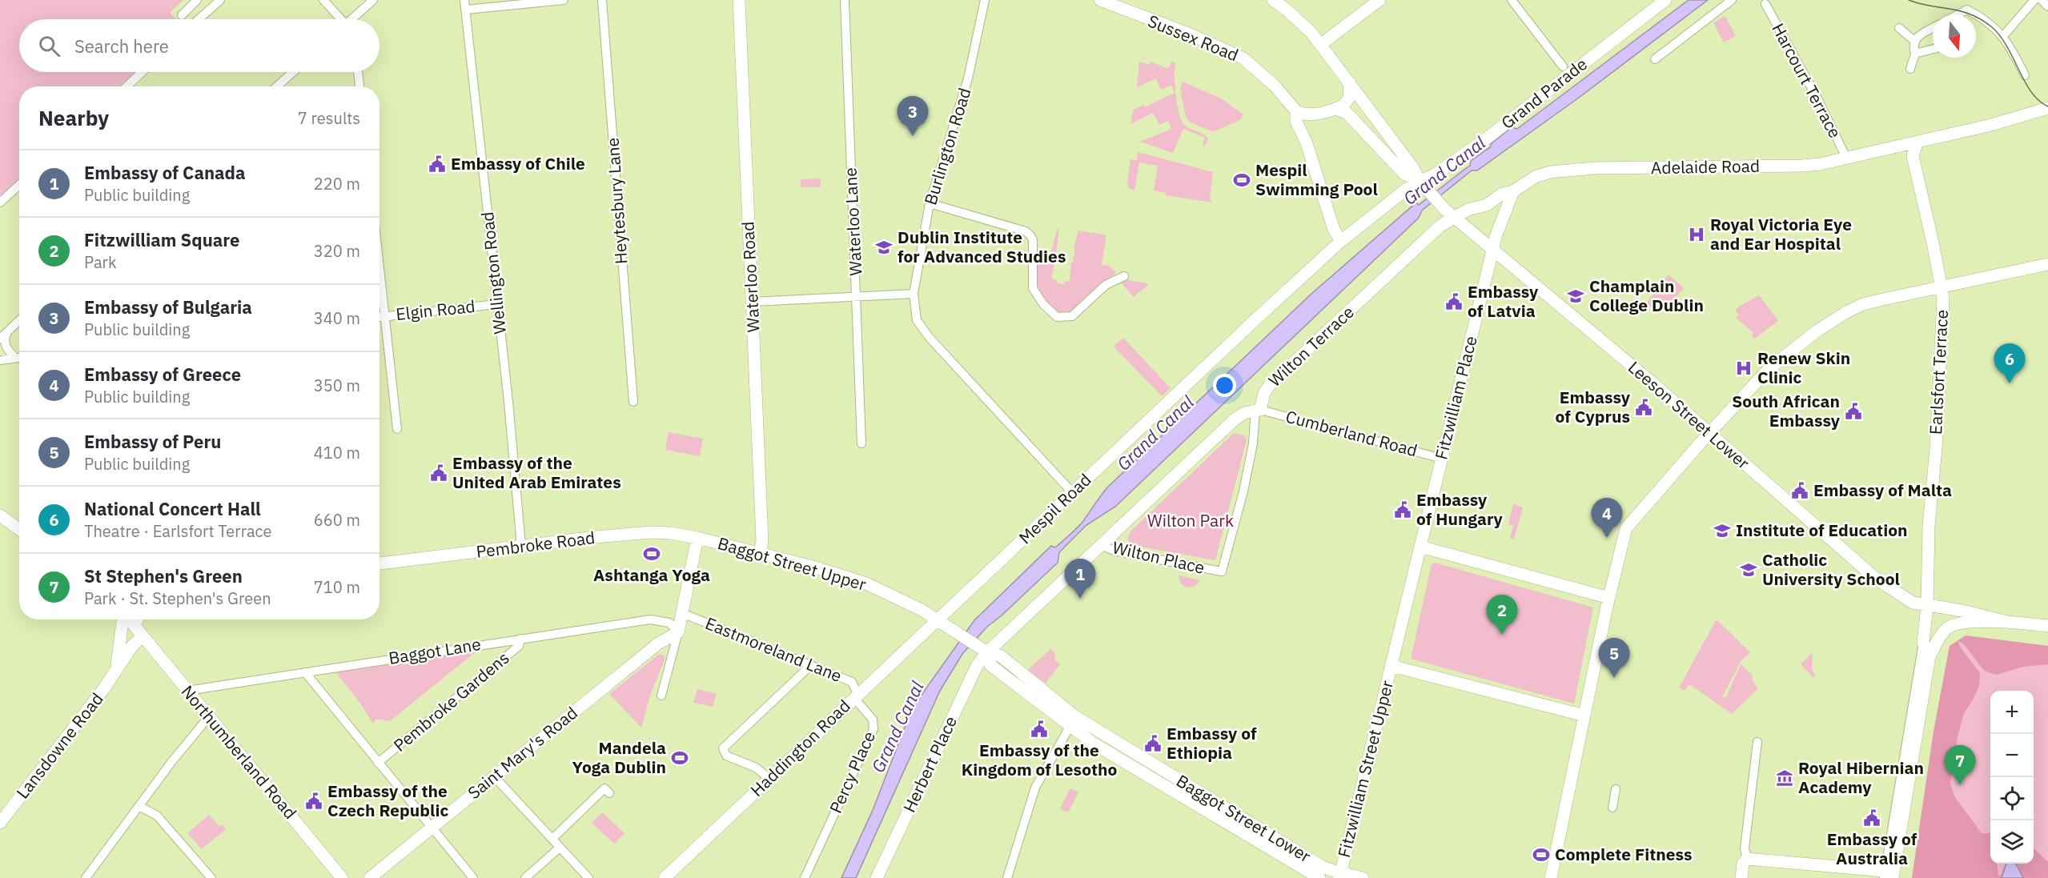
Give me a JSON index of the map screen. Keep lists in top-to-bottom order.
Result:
{
  "streets": {
    "main road": [
      "Sussex Road",
      "Grand Parade",
      "Adelaide Road",
      "Waterloo Road",
      "Wilton Terrace",
      "Earlsfort Terrace",
      "Fitzwilliam Place",
      "Leeson Street Lower",
      "Mespil Road",
      "Pembroke Road",
      "Baggot Street Upper",
      "Lansdowne Road",
      "Haddington Road",
      "Northumberland Road",
      "Saint Mary's Road",
      "Herbert Place",
      "Fitzwilliam Street Upper",
      "Baggot Street Lower"
    ],
    "street": [
      "Harcourt Terrace",
      "Burlington Road",
      "Heytesbury Lane",
      "Waterloo Lane",
      "Wellington Road",
      "Elgin Road",
      "Cumberland Road",
      "Wilton Place",
      "Eastmoreland Lane",
      "Baggot Lane",
      "Pembroke Gardens",
      "Percy Place"
    ]
  },
  "crossings": [
    ["Harcourt Terrace", "Adelaide Road"],
    ["Grand Parade", "Leeson Street Lower"],
    ["Grand Parade", "Mespil Road"],
    ["Burlington Road", "Mespil Road"],
    ["Adelaide Road", "Wilton Terrace"],
    ["Adelaide Road", "Leeson Street Lower"],
    ["Wellington Road", "Elgin Road"],
    ["Wellington Road", "Pembroke Road"],
    ["Waterloo Road", "Baggot Street Upper"],
    ["Wilton Terrace", "Leeson Street Lower"],
    ["Wilton Terrace", "Cumberland Road"],
    ["Wilton Terrace", "Wilton Place"],
    ["Earlsfort Terrace", "Leeson Street Lower"],
    ["Fitzwilliam Place", "Leeson Street Lower"],
    ["Fitzwilliam Place", "Cumberland Road"],
    ["Fitzwilliam Place", "Fitzwilliam Street Upper"],
    ["Cumberland Road", "Wilton Place"],
    ["Mespil Road", "Baggot Street Upper"],
    ["Mespil Road", "Haddington Road"],
    ["Mespil Road", "Baggot Street Lower"],
    ["Pembroke Road", "Baggot Street Upper"],
    ["Baggot Street Upper", "Haddington Road"],
    ["Baggot Street Upper", "Baggot Street Lower"],
    ["Eastmoreland Lane", "Haddington Road"],
    ["Eastmoreland Lane", "Percy Place"],
    ["Baggot Lane", "Pembroke Gardens"],
    ["Baggot Lane", "Northumberland Road"],
    ["Baggot Lane", "Saint Mary's Road"],
    ["Pembroke Gardens", "Saint Mary's Road"],
    ["Lansdowne Road", "Northumberland Road"],
    ["Haddington Road", "Percy Place"],
    ["Haddington Road", "Baggot Street Lower"],
    ["Herbert Place", "Baggot Street Lower"],
    ["Fitzwilliam Street Upper", "Baggot Street Lower"]
  ],
  "water": ["Grand Canal"],
  "parks": ["Wilton Park"],
  "places": {
    "public building": [
      "Embassy of Chile",
      "Embassy of Latvia",
      "Embassy of Cyprus",
      "South African Embassy",
      "Embassy of the United Arab Emirates",
      "Embassy of Malta",
      "Embassy of Hungary",
      "Embassy of the Kingdom of Lesotho",
      "Embassy of Ethiopia",
      "Embassy of the Czech Republic",
      "Embassy of Australia"
    ],
    "sports": [
      "Mespil Swimming Pool",
      "Ashtanga Yoga",
      "Mandela Yoga Dublin",
      "Complete Fitness"
    ],
    "hospital": ["Royal Victoria Eye and Ear Hospital", "Renew Skin Clinic"],
    "school or university": [
      "Dublin Institute for Advanced Studies",
      "Champlain College Dublin",
      "Institute of Education",
      "Catholic University School"
    ],
    "museum": ["Royal Hibernian Academy"]
  },
  "north": "bottom",
  "page": {
    "search": "Search here",
    "heading": ["Nearby", "7 results"],
    "pins": [
      "3",
      "6",
      "4",
      "1",
      "2",
      "5",
      "7"
    ],
    "list": [
      {
        "mark": "1",
        "name": "Embassy of Canada",
        "note": "Public building",
        "value": "220 m"
      },
      {
        "mark": "2",
        "name": "Fitzwilliam Square",
        "note": "Park",
        "value": "320 m"
      },
      {
        "mark": "3",
        "name": "Embassy of Bulgaria",
        "note": "Public building",
        "value": "340 m"
      },
      {
        "mark": "4",
        "name": "Embassy of Greece",
        "note": "Public building",
        "value": "350 m"
      },
      {
        "mark": "5",
        "name": "Embassy of Peru",
        "note": "Public building",
        "value": "410 m"
      },
      {
        "mark": "6",
        "name": "National Concert Hall",
        "note": "Theatre · Earlsfort Terrace",
        "value": "660 m"
      },
      {
        "mark": "7",
        "name": "St Stephen's Green",
        "note": "Park · St. Stephen's Green",
        "value": "710 m"
      }
    ],
    "map_buttons": ["+", "−"]
  }
}
